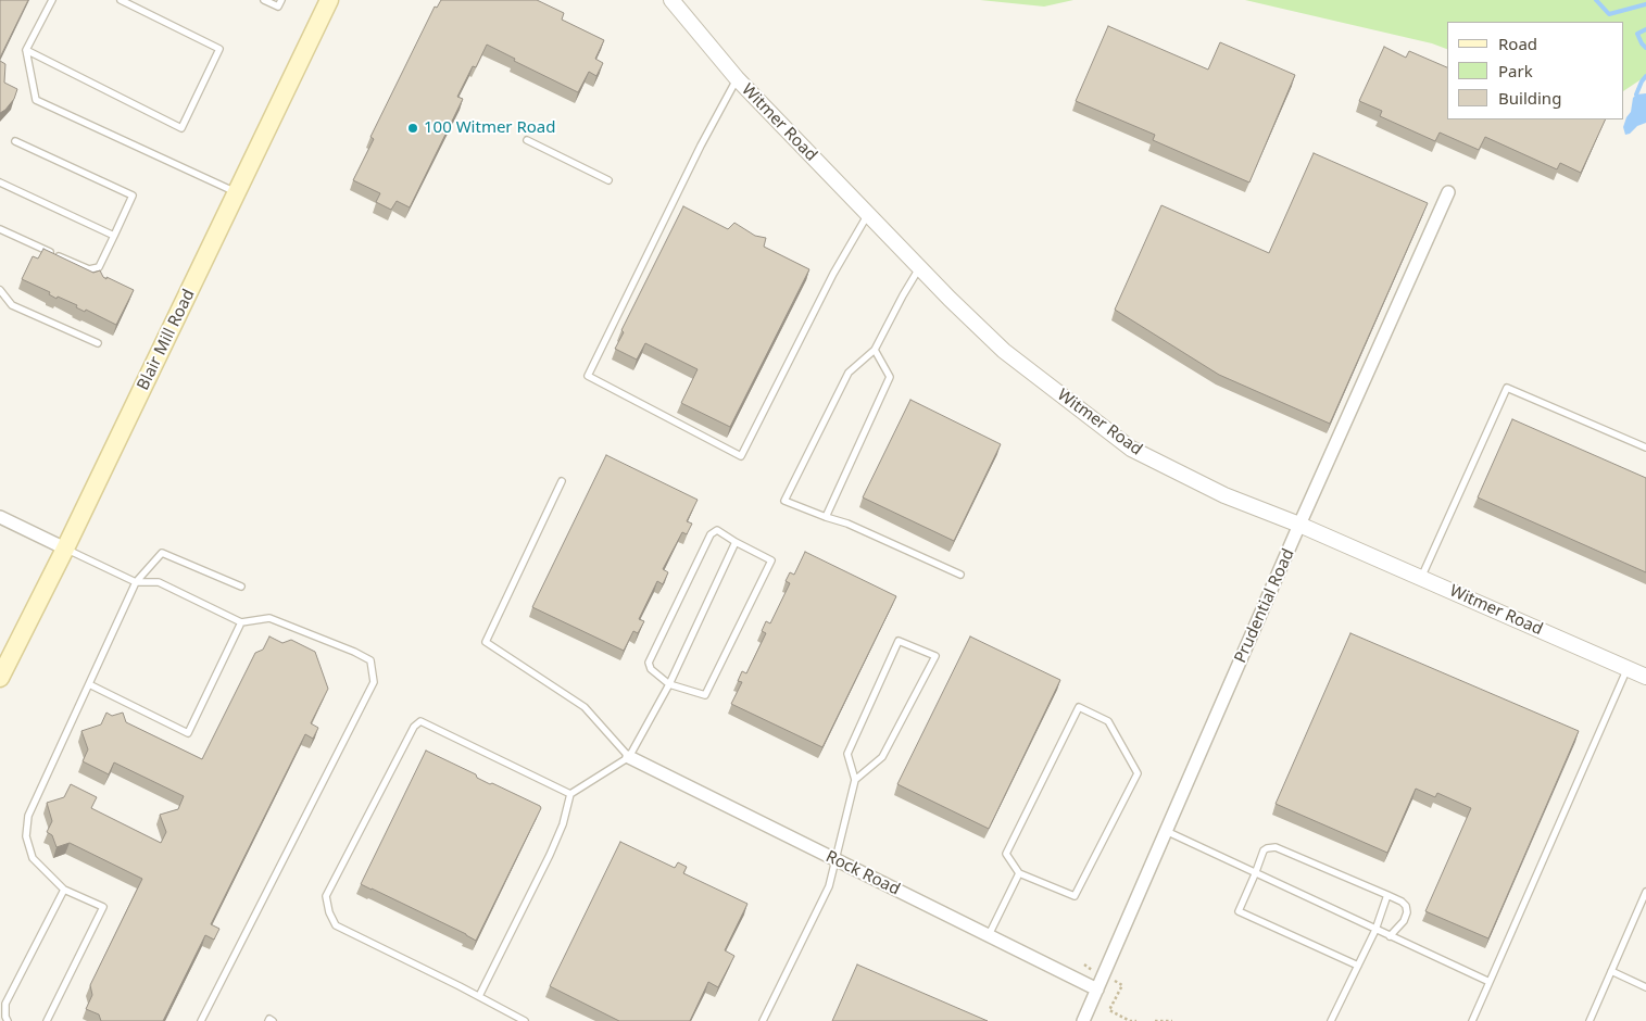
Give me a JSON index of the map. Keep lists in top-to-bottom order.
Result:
{
  "streets": {
    "main road": ["Blair Mill Road"],
    "street": ["Witmer Road", "Prudential Road", "Rock Road"]
  },
  "crossings": [
    ["Witmer Road", "Prudential Road"],
    ["Prudential Road", "Rock Road"]
  ],
  "places": ["100 Witmer Road"],
  "legend": ["Road", "Park", "Building"]
}
